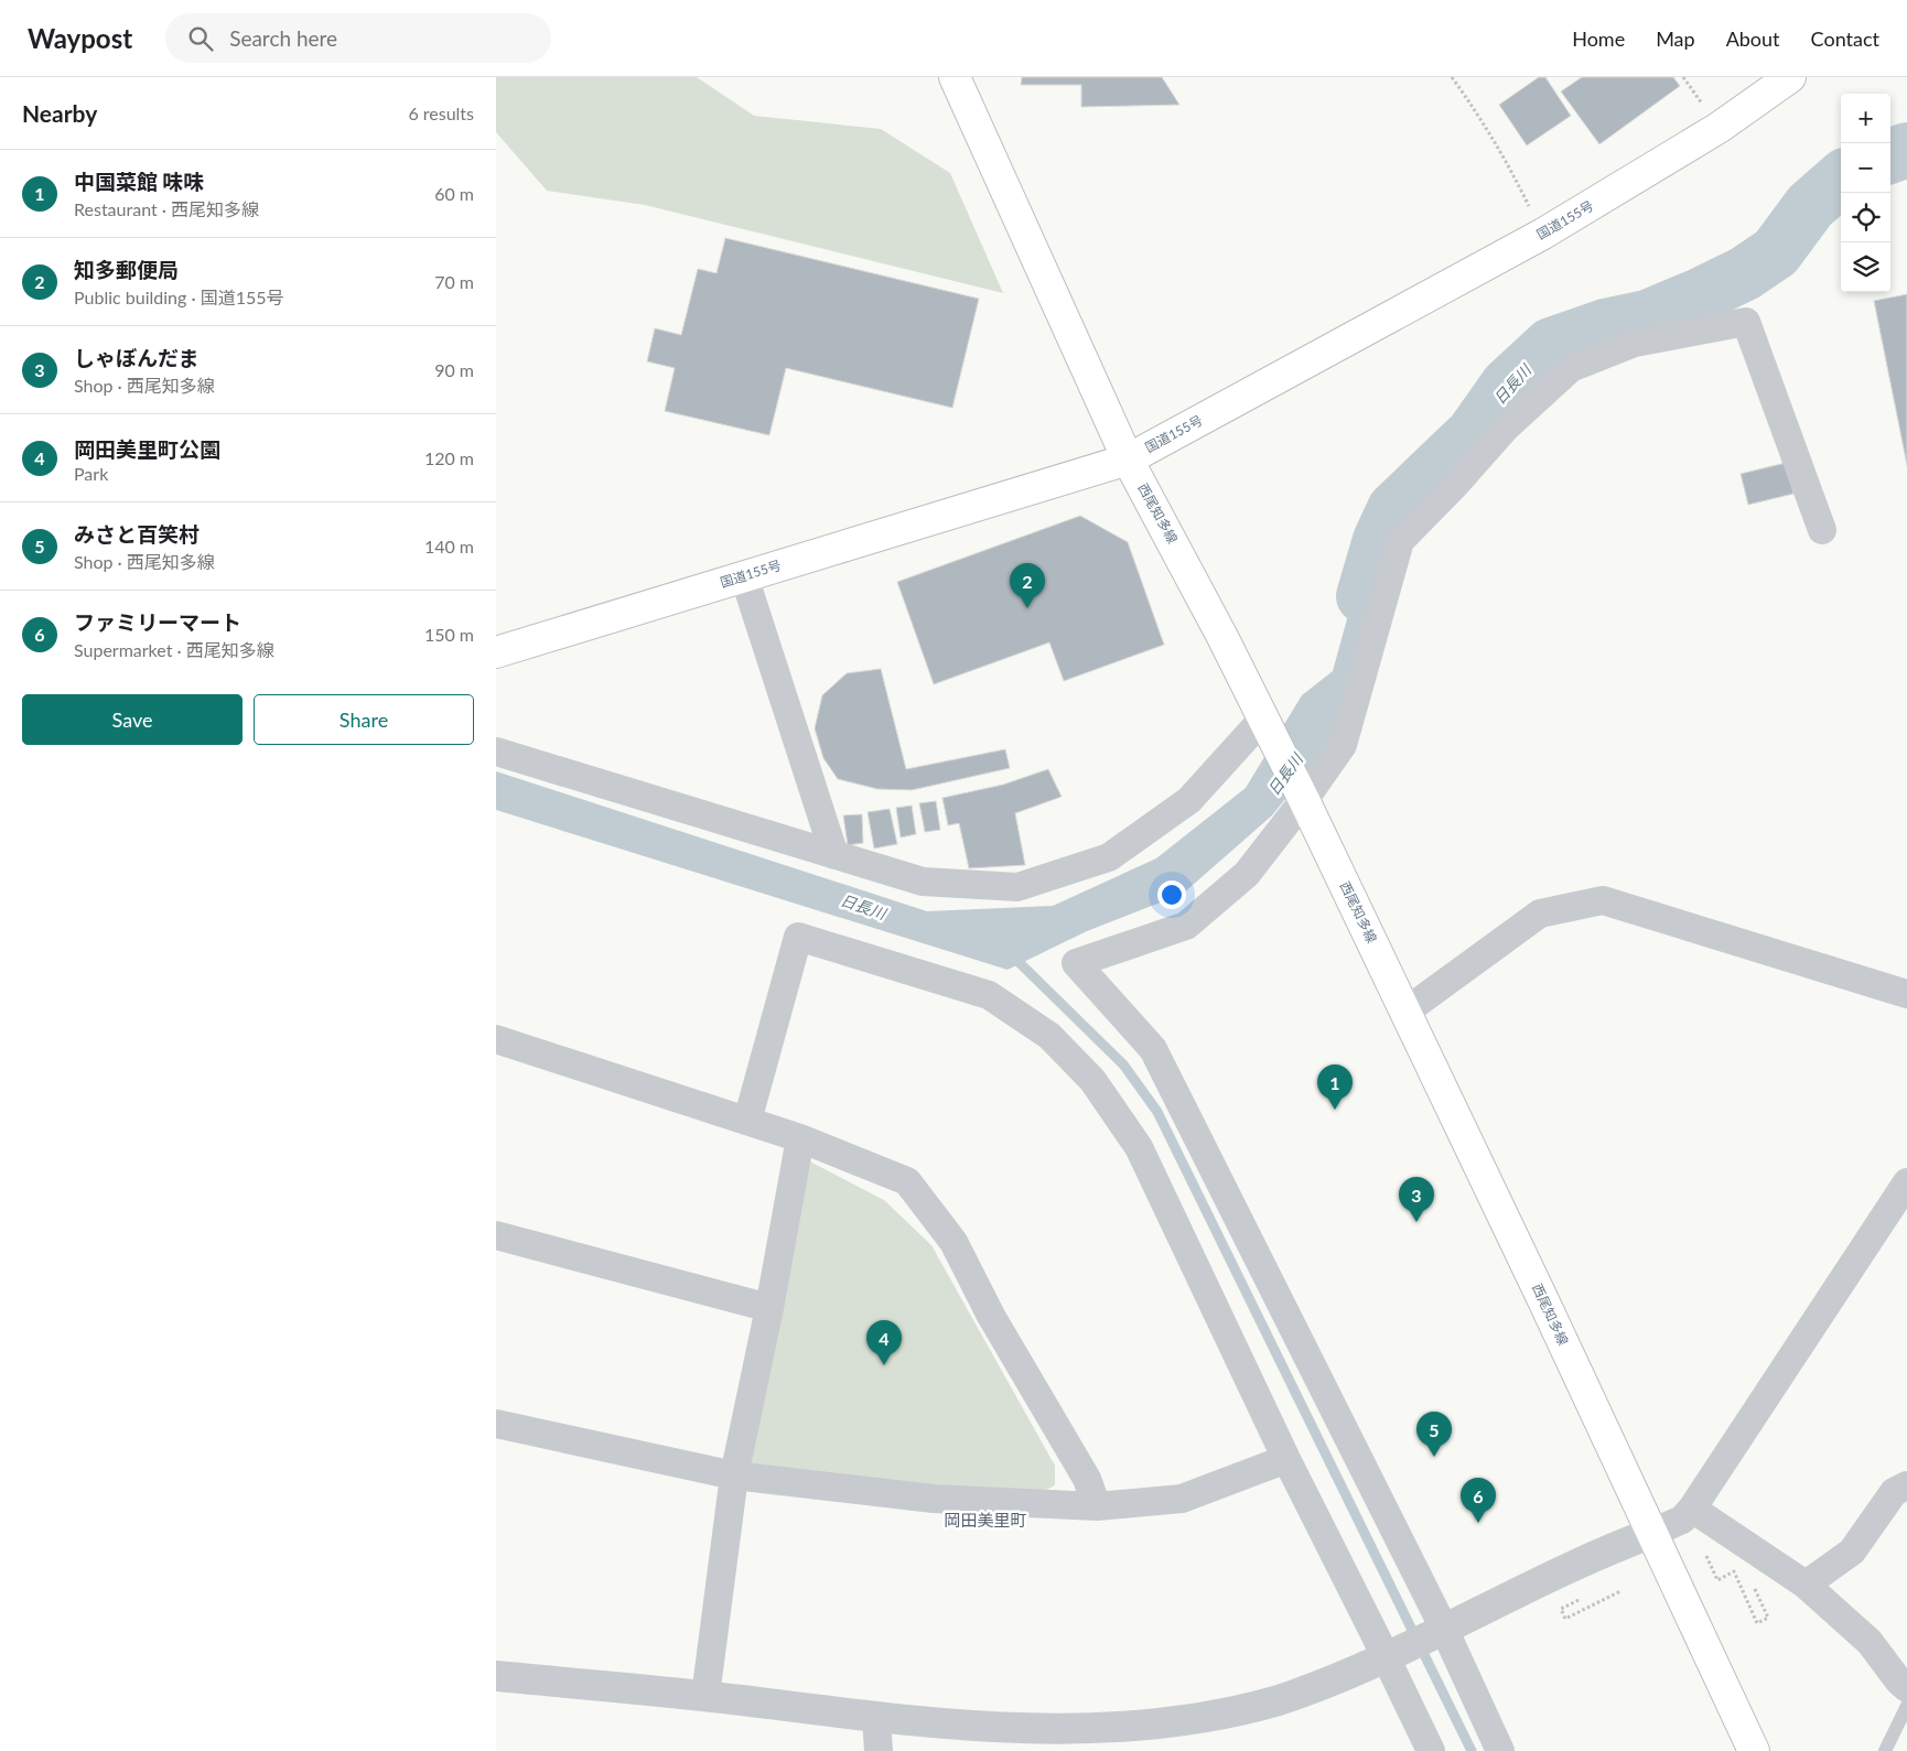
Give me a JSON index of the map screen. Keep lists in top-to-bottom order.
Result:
{
  "streets": {
    "main road": ["国道155号", "西尾知多線"]
  },
  "crossings": [
    ["国道155号", "西尾知多線"]
  ],
  "districts": ["岡田美里町"],
  "water": ["日長川"],
  "page": {
    "header": "Waypost",
    "search": "Search here",
    "nav": [
      "Home",
      "Map",
      "About",
      "Contact"
    ],
    "heading": ["Nearby", "6 results"],
    "map_buttons": ["+", "−"],
    "list": [
      {
        "mark": "1",
        "name": "中国菜館 味味",
        "note": "Restaurant · 西尾知多線",
        "value": "60 m"
      },
      {
        "mark": "2",
        "name": "知多郵便局",
        "note": "Public building · 国道155号",
        "value": "70 m"
      },
      {
        "mark": "3",
        "name": "しゃぼんだま",
        "note": "Shop · 西尾知多線",
        "value": "90 m"
      },
      {
        "mark": "4",
        "name": "岡田美里町公園",
        "note": "Park",
        "value": "120 m"
      },
      {
        "mark": "5",
        "name": "みさと百笑村",
        "note": "Shop · 西尾知多線",
        "value": "140 m"
      },
      {
        "mark": "6",
        "name": "ファミリーマート",
        "note": "Supermarket · 西尾知多線",
        "value": "150 m"
      }
    ],
    "pins": [
      "2",
      "1",
      "3",
      "4",
      "5",
      "6"
    ],
    "buttons": ["Save", "Share"]
  }
}
